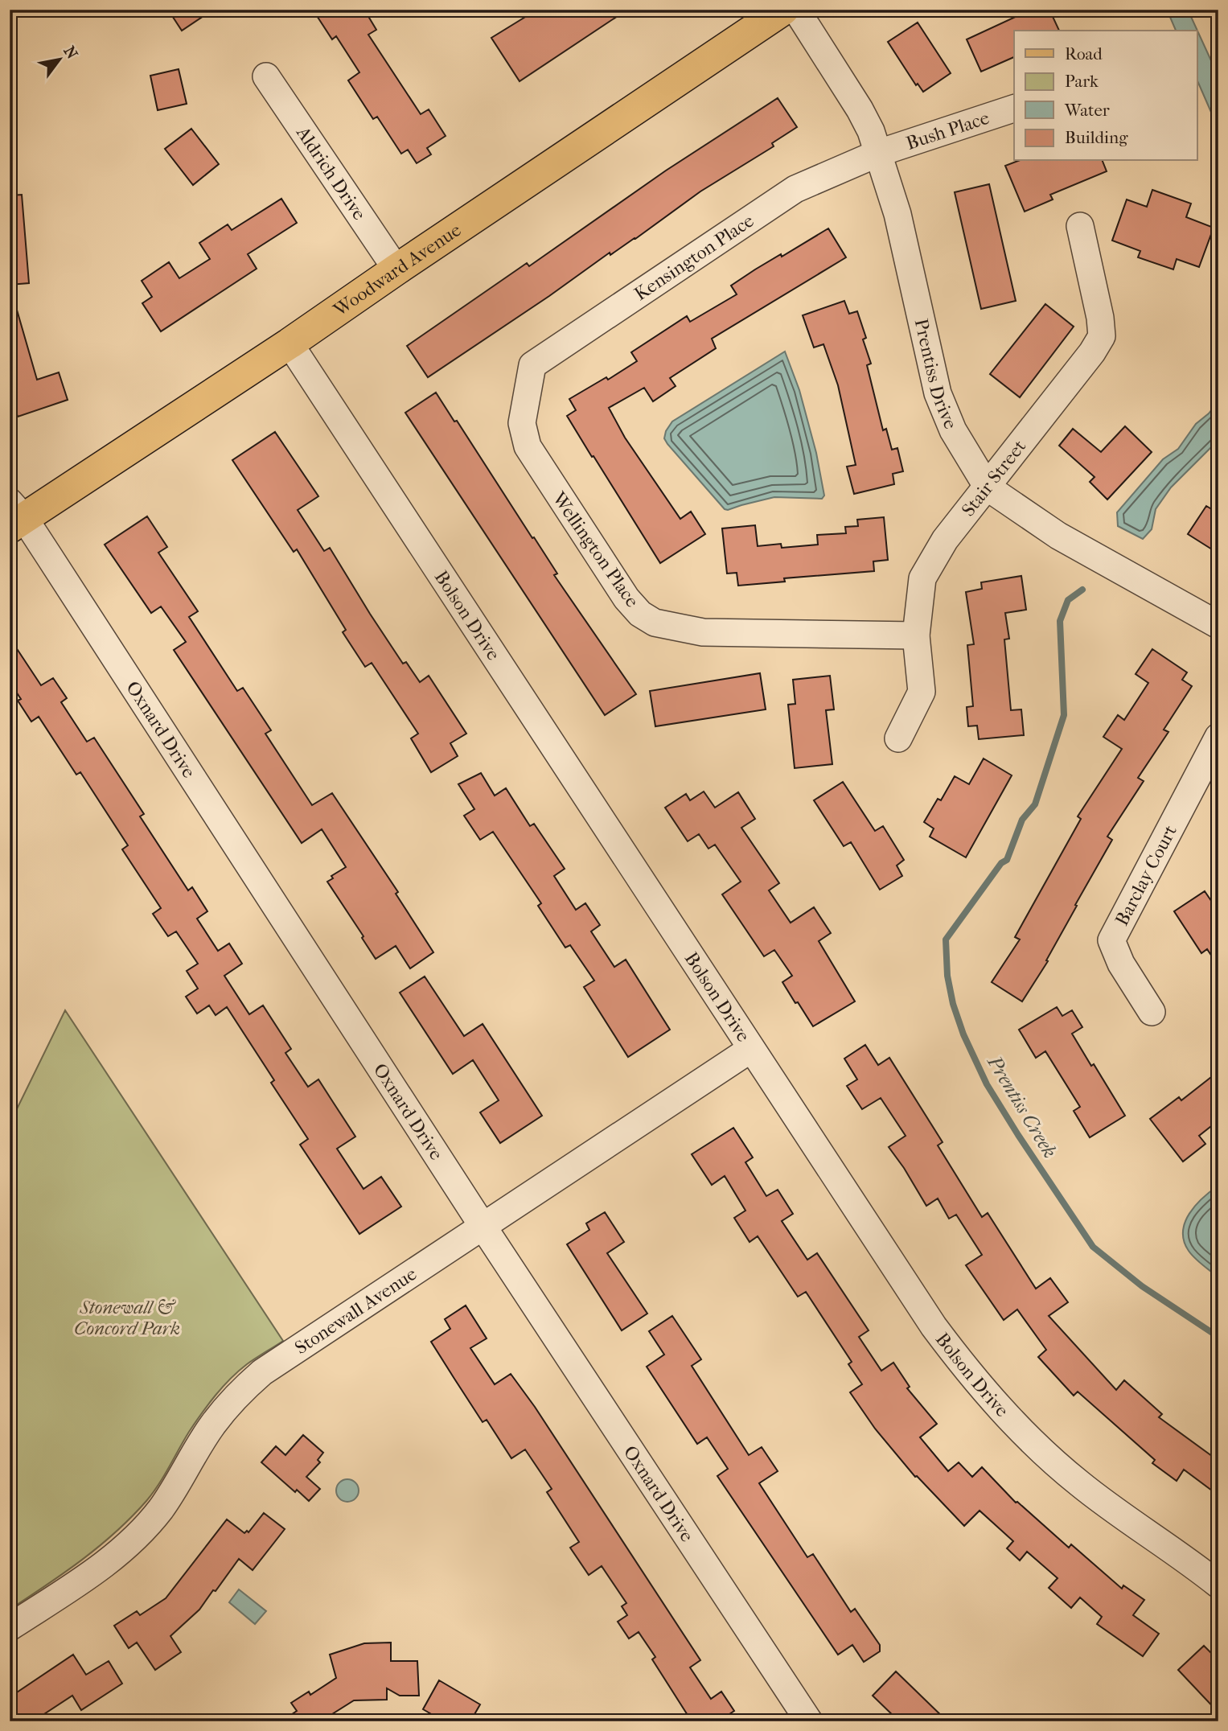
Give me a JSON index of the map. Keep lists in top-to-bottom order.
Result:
{
  "streets": {
    "main road": ["Woodward Avenue"],
    "street": [
      "Bush Place",
      "Aldrich Drive",
      "Kensington Place",
      "Prentiss Drive",
      "Stair Street",
      "Wellington Place",
      "Bolson Drive",
      "Oxnard Drive",
      "Barclay Court",
      "Stonewall Avenue"
    ]
  },
  "crossings": [
    ["Bush Place", "Kensington Place"],
    ["Bush Place", "Prentiss Drive"],
    ["Aldrich Drive", "Woodward Avenue"],
    ["Kensington Place", "Prentiss Drive"],
    ["Kensington Place", "Wellington Place"],
    ["Woodward Avenue", "Bolson Drive"],
    ["Woodward Avenue", "Oxnard Drive"],
    ["Prentiss Drive", "Stair Street"],
    ["Stair Street", "Wellington Place"],
    ["Bolson Drive", "Stonewall Avenue"],
    ["Oxnard Drive", "Stonewall Avenue"]
  ],
  "water": ["Prentiss Creek"],
  "parks": ["Stonewall & Concord Park"],
  "legend": [
    "Road",
    "Park",
    "Water",
    "Building"
  ],
  "north": "top right"
}
